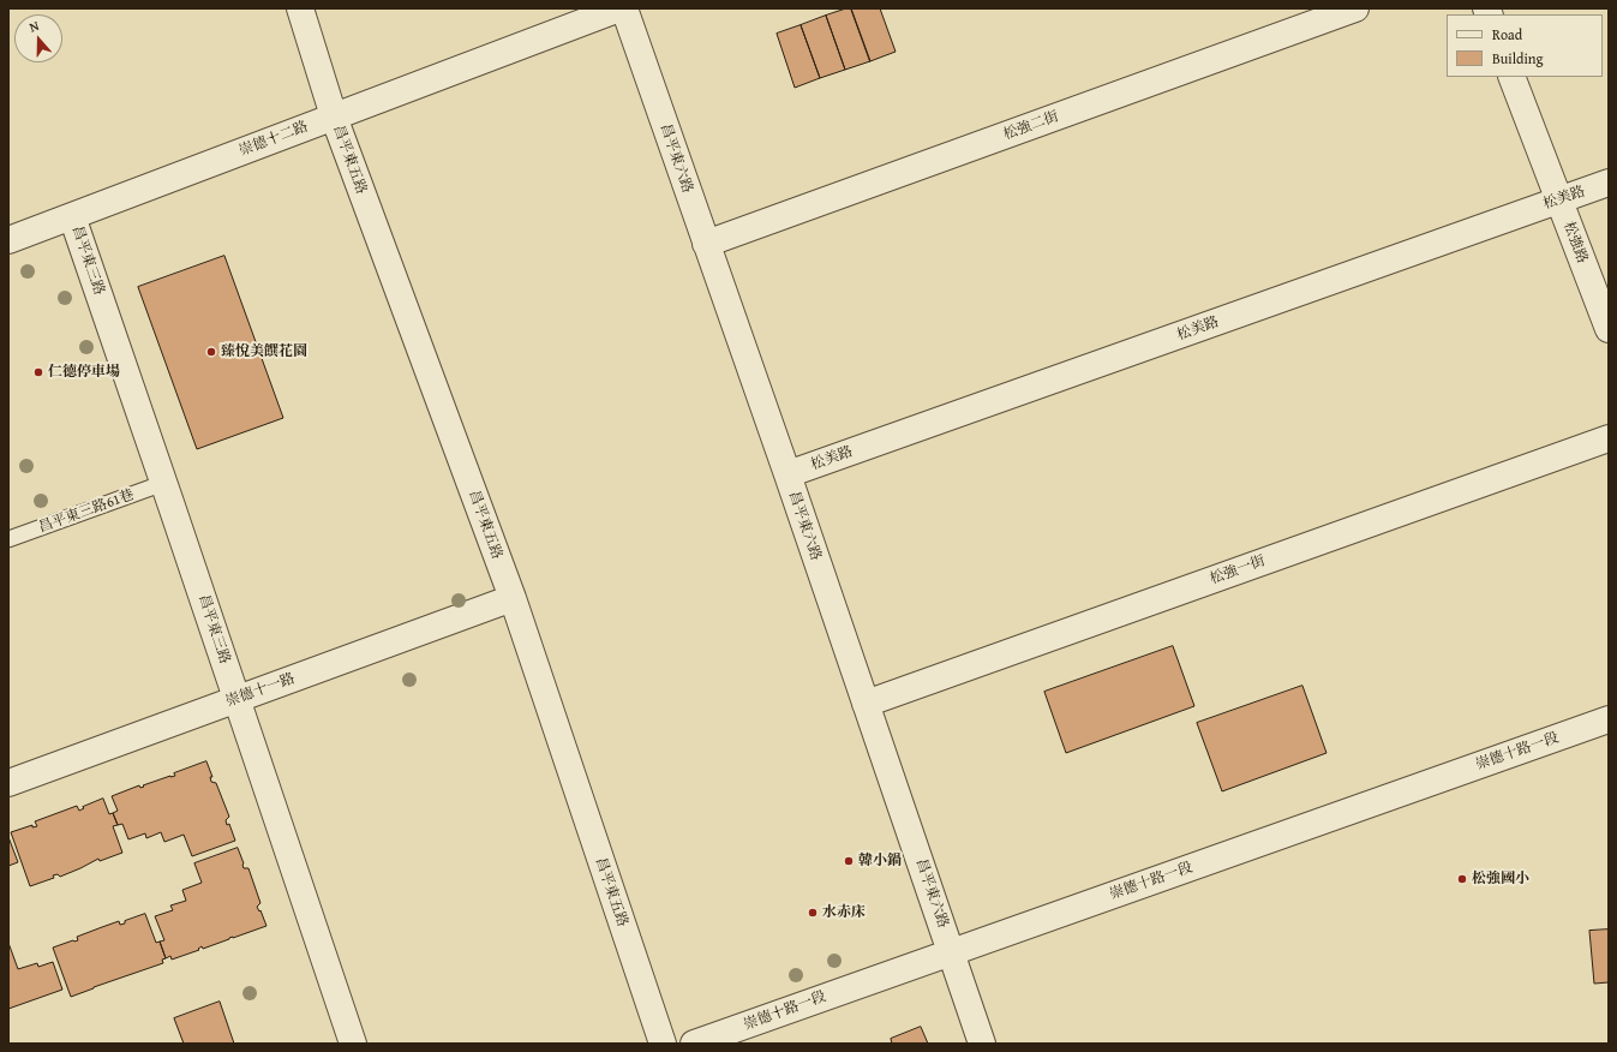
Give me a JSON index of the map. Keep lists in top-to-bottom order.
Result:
{
  "streets": {
    "street": [
      "松強二街",
      "崇德十二路",
      "昌平東六路",
      "昌平東五路",
      "松美路",
      "松強路",
      "昌平東三路",
      "松強一街",
      "崇德十一路",
      "崇德十路一段"
    ],
    "lane": ["昌平東三路61巷"]
  },
  "crossings": [
    ["松強二街", "昌平東六路"],
    ["崇德十二路", "昌平東五路"],
    ["崇德十二路", "昌平東三路"],
    ["昌平東六路", "松美路"],
    ["昌平東六路", "松強一街"],
    ["昌平東六路", "崇德十路一段"],
    ["昌平東五路", "崇德十一路"],
    ["松美路", "松強路"],
    ["昌平東三路", "昌平東三路61巷"],
    ["昌平東三路", "崇德十一路"]
  ],
  "places": [
    "臻悅美饌花園",
    "仁德停車場",
    "韓小鍋",
    "松強國小",
    "水赤床"
  ],
  "legend": ["Road", "Building"],
  "north": "top"
}
